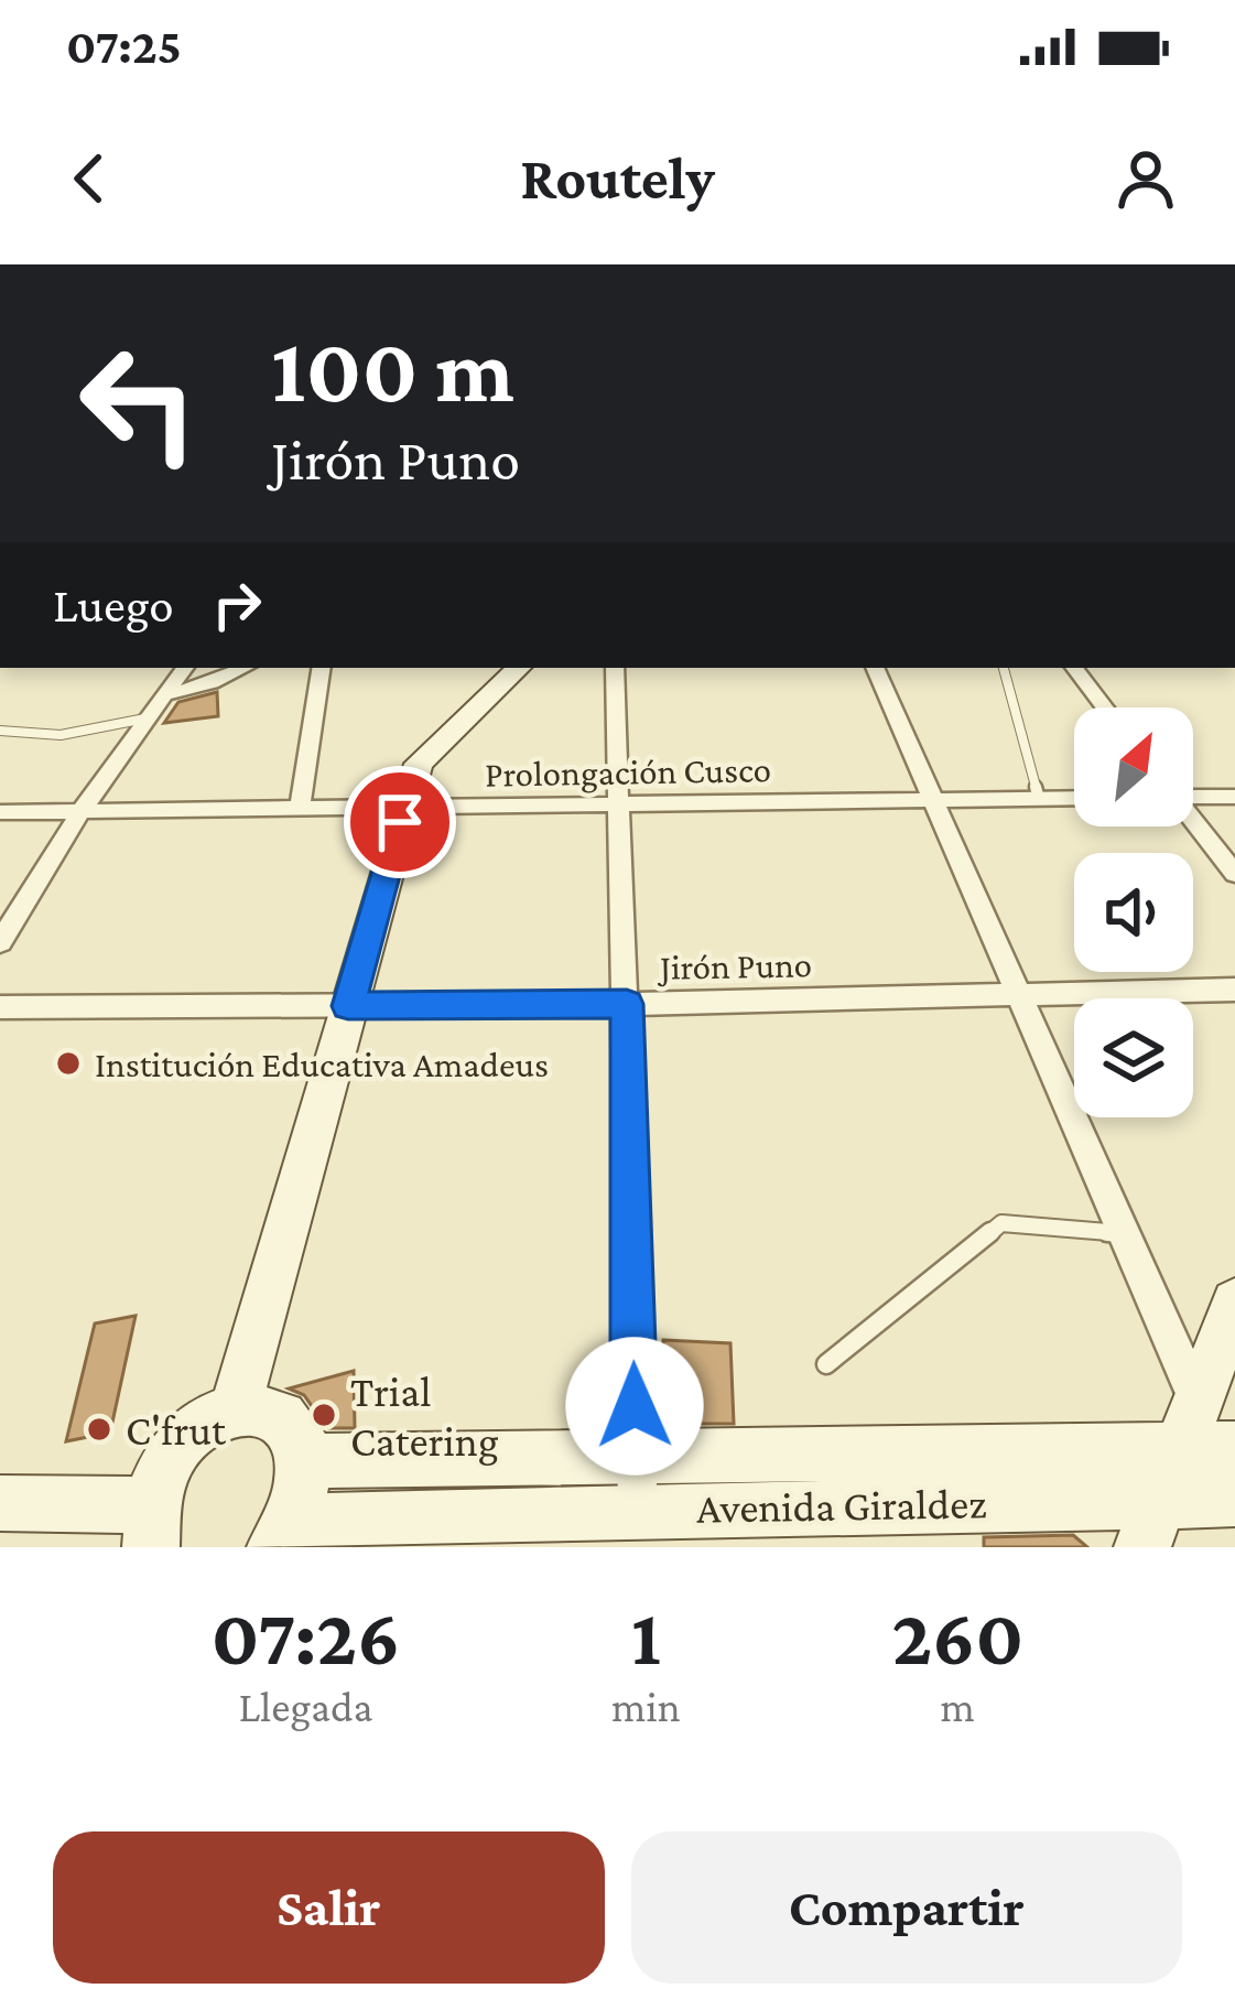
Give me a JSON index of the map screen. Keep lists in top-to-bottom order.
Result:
{
  "streets": {
    "street": ["Prolongación Cusco", "Jirón Puno", "Avenida Giraldez"]
  },
  "places": ["Institución Educativa Amadeus", "Trial Catering", "C'frut"],
  "north": "top right",
  "page": {
    "status": "07:25",
    "header": "Routely",
    "turn": ["100 m", "Jirón Puno"],
    "then": "Luego",
    "eta": [
      "07:26",
      "Llegada",
      "1",
      "min",
      "260",
      "m"
    ],
    "buttons": ["Salir", "Compartir"]
  }
}
